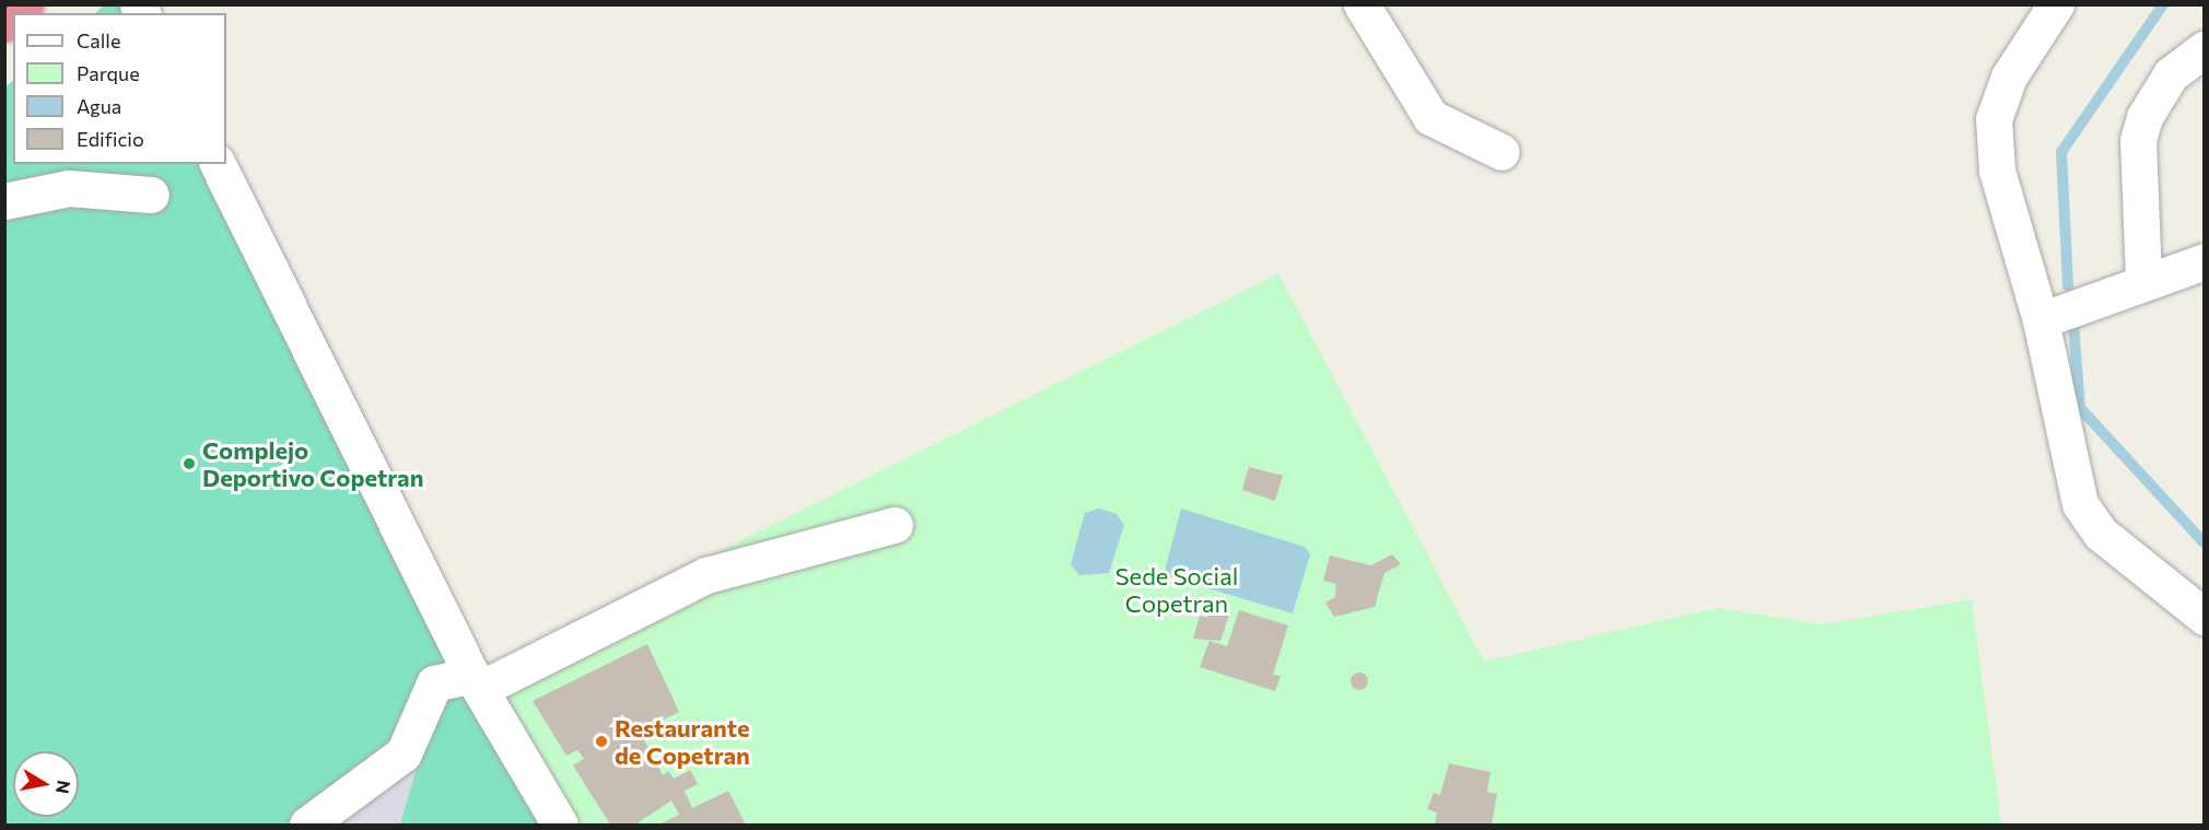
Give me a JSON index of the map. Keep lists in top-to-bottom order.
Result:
{
  "parks": ["Sede Social Copetran"],
  "places": ["Complejo Deportivo Copetran", "Restaurante de Copetran"],
  "legend": [
    "Calle",
    "Parque",
    "Agua",
    "Edificio"
  ],
  "north": "right"
}
